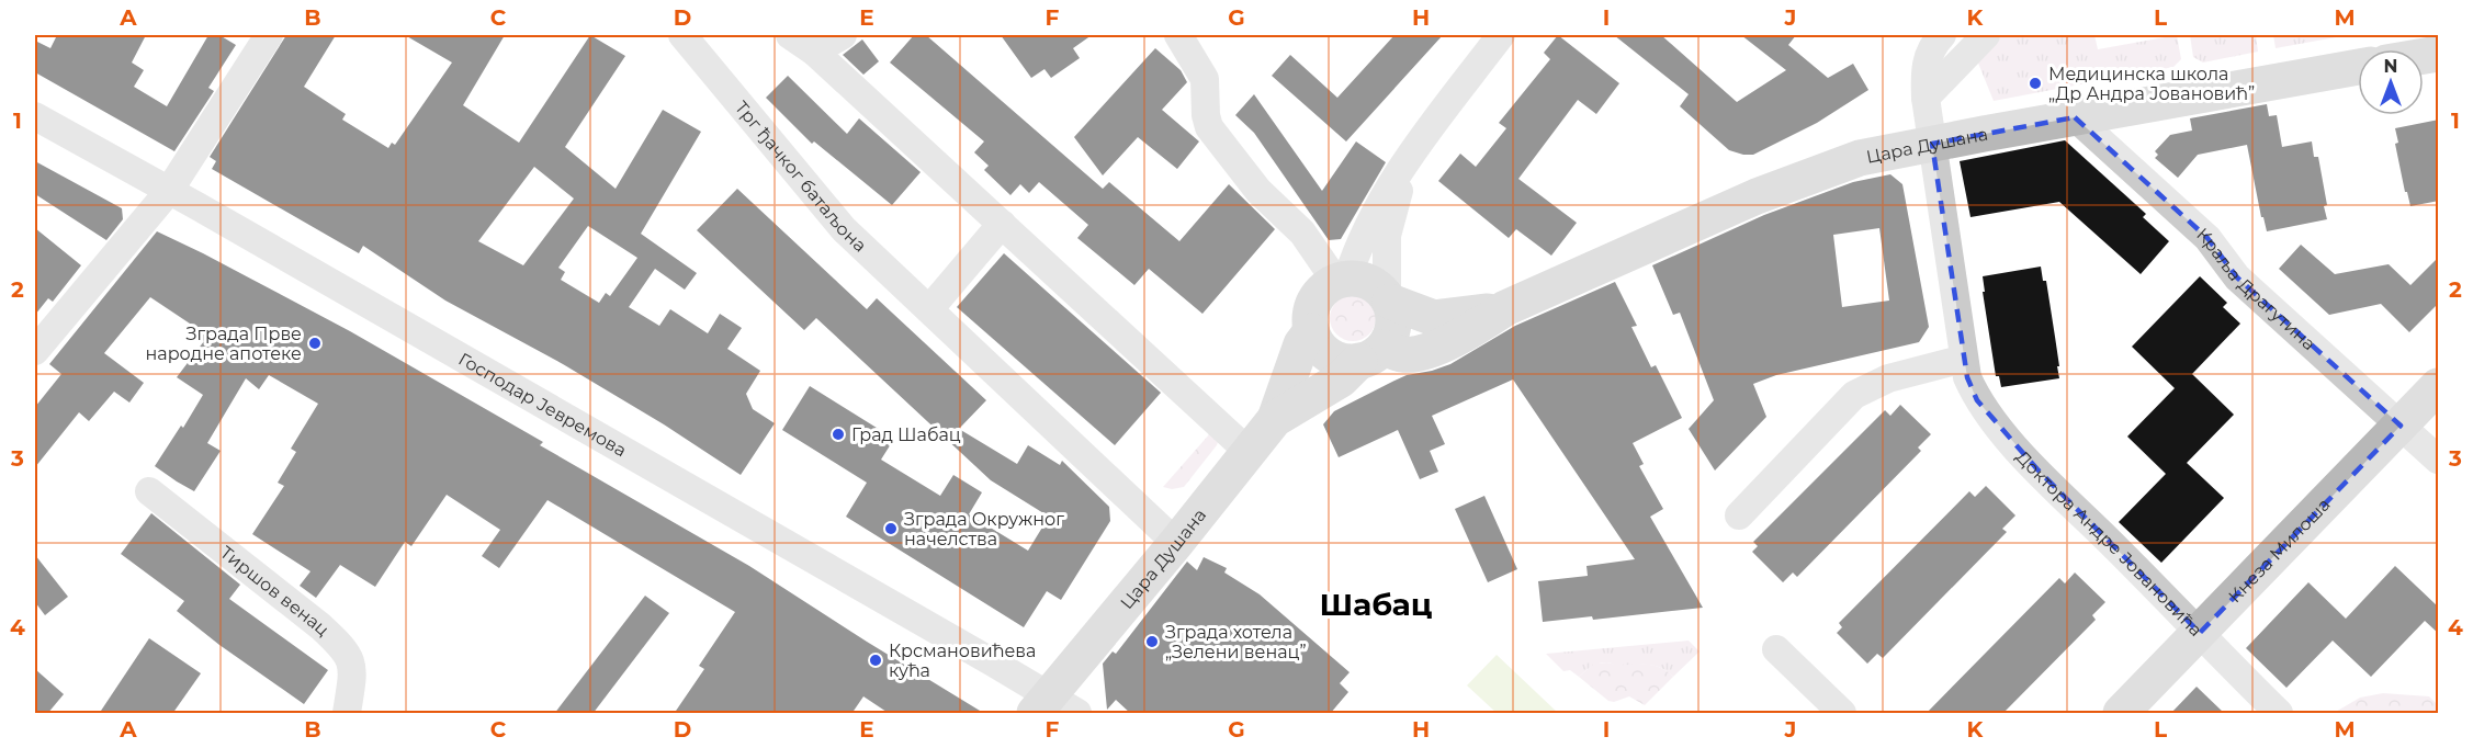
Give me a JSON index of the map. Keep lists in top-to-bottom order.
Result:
{
  "streets": {
    "main road": ["Цара Душана", "Кнеза Милоша"],
    "street": [
      "Трг ђачког батаљона",
      "Краља Драгутина",
      "Господар Јевремова",
      "Доктора Андре Јовановића",
      "Тиршов венац"
    ]
  },
  "crossings": [
    ["Цара Душана", "Трг ђачког батаљона"],
    ["Цара Душана", "Краља Драгутина"],
    ["Цара Душана", "Господар Јевремова"],
    ["Цара Душана", "Доктора Андре Јовановића"],
    ["Краља Драгутина", "Кнеза Милоша"],
    ["Доктора Андре Јовановића", "Кнеза Милоша"]
  ],
  "districts": ["Шабац"],
  "places": [
    "Медицинска школа „Др Андра Јовановић”",
    "Зграда Прве народне апотеке",
    "Град Шабац",
    "Зграда Окружног начелства",
    "Зграда хотела „Зелени венац”",
    "Крсмановићева кућа"
  ],
  "north": "top",
  "grid": {
    "columns": [
      "A",
      "B",
      "C",
      "D",
      "E",
      "F",
      "G",
      "H",
      "I",
      "J",
      "K",
      "L",
      "M"
    ],
    "rows": [
      "1",
      "2",
      "3",
      "4"
    ]
  }
}
